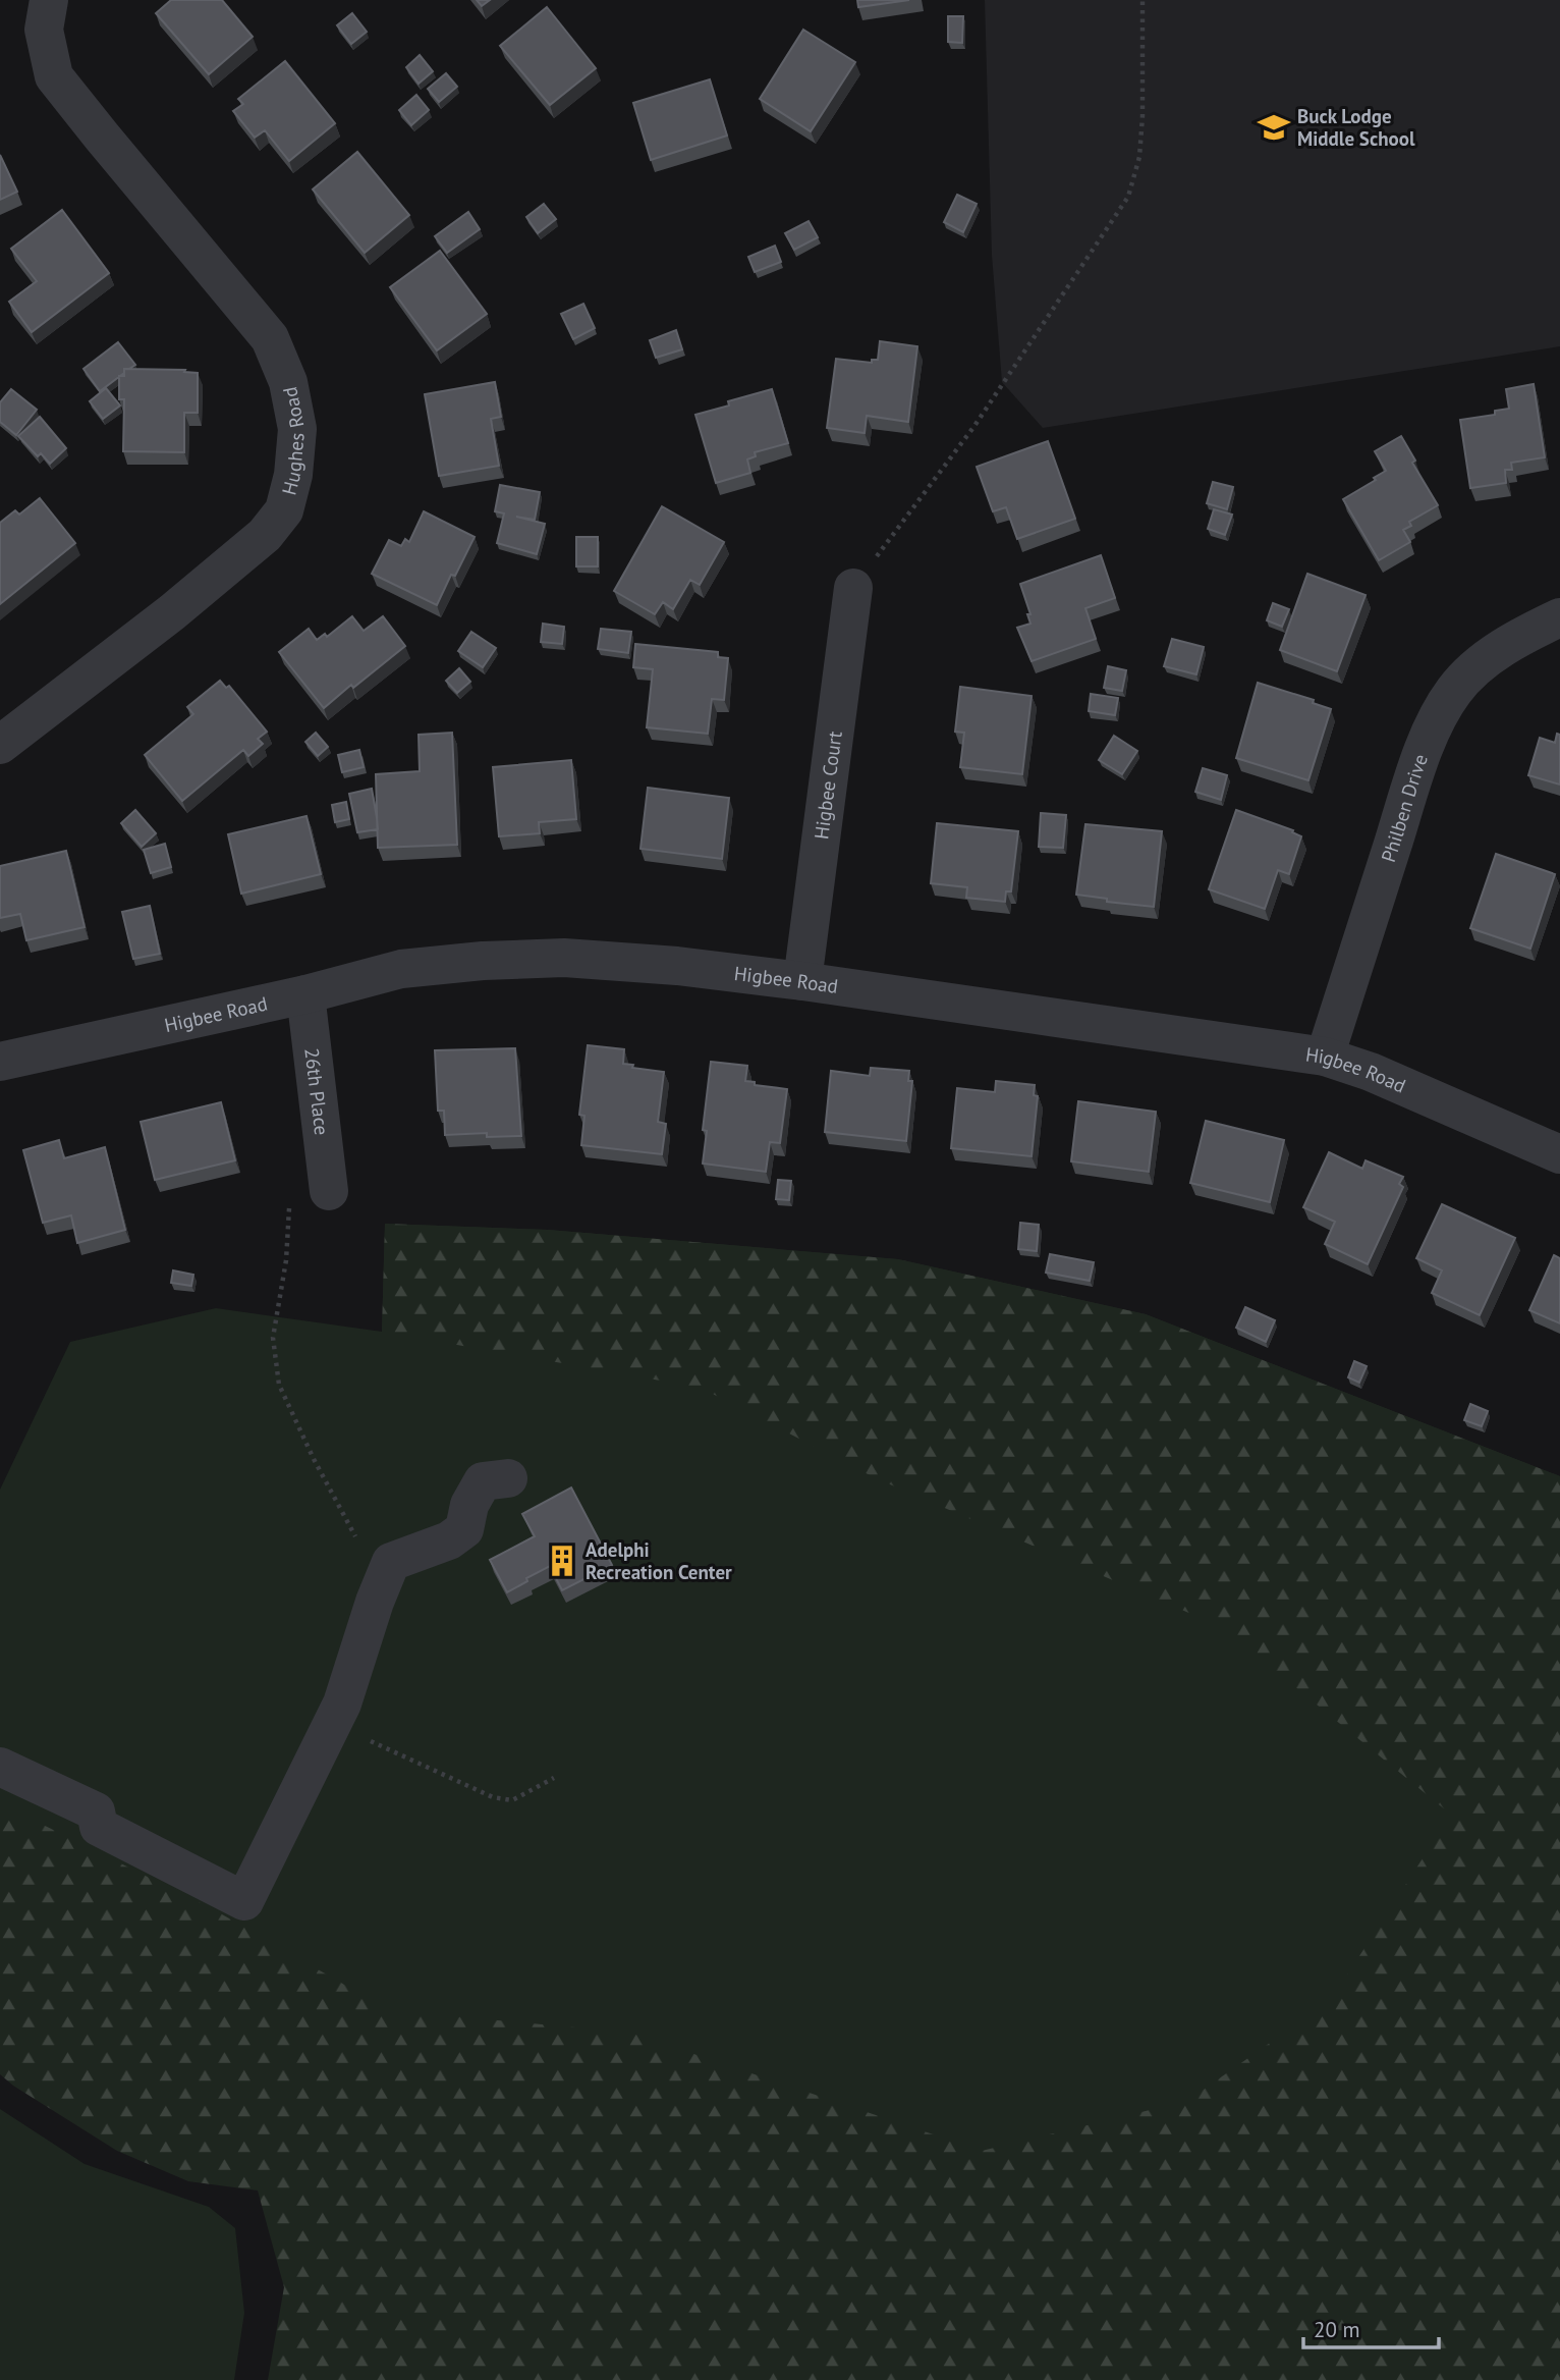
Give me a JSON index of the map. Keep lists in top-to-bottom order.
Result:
{
  "streets": {
    "street": [
      "Hughes Road",
      "Higbee Court",
      "Philben Drive",
      "Higbee Road",
      "26th Place"
    ]
  },
  "crossings": [
    ["Higbee Court", "Higbee Road"],
    ["Philben Drive", "Higbee Road"],
    ["Higbee Road", "26th Place"]
  ],
  "places": {
    "school or university": ["Buck Lodge Middle School"],
    "building": ["Adelphi Recreation Center"]
  },
  "scale_bar": "20 m"
}
